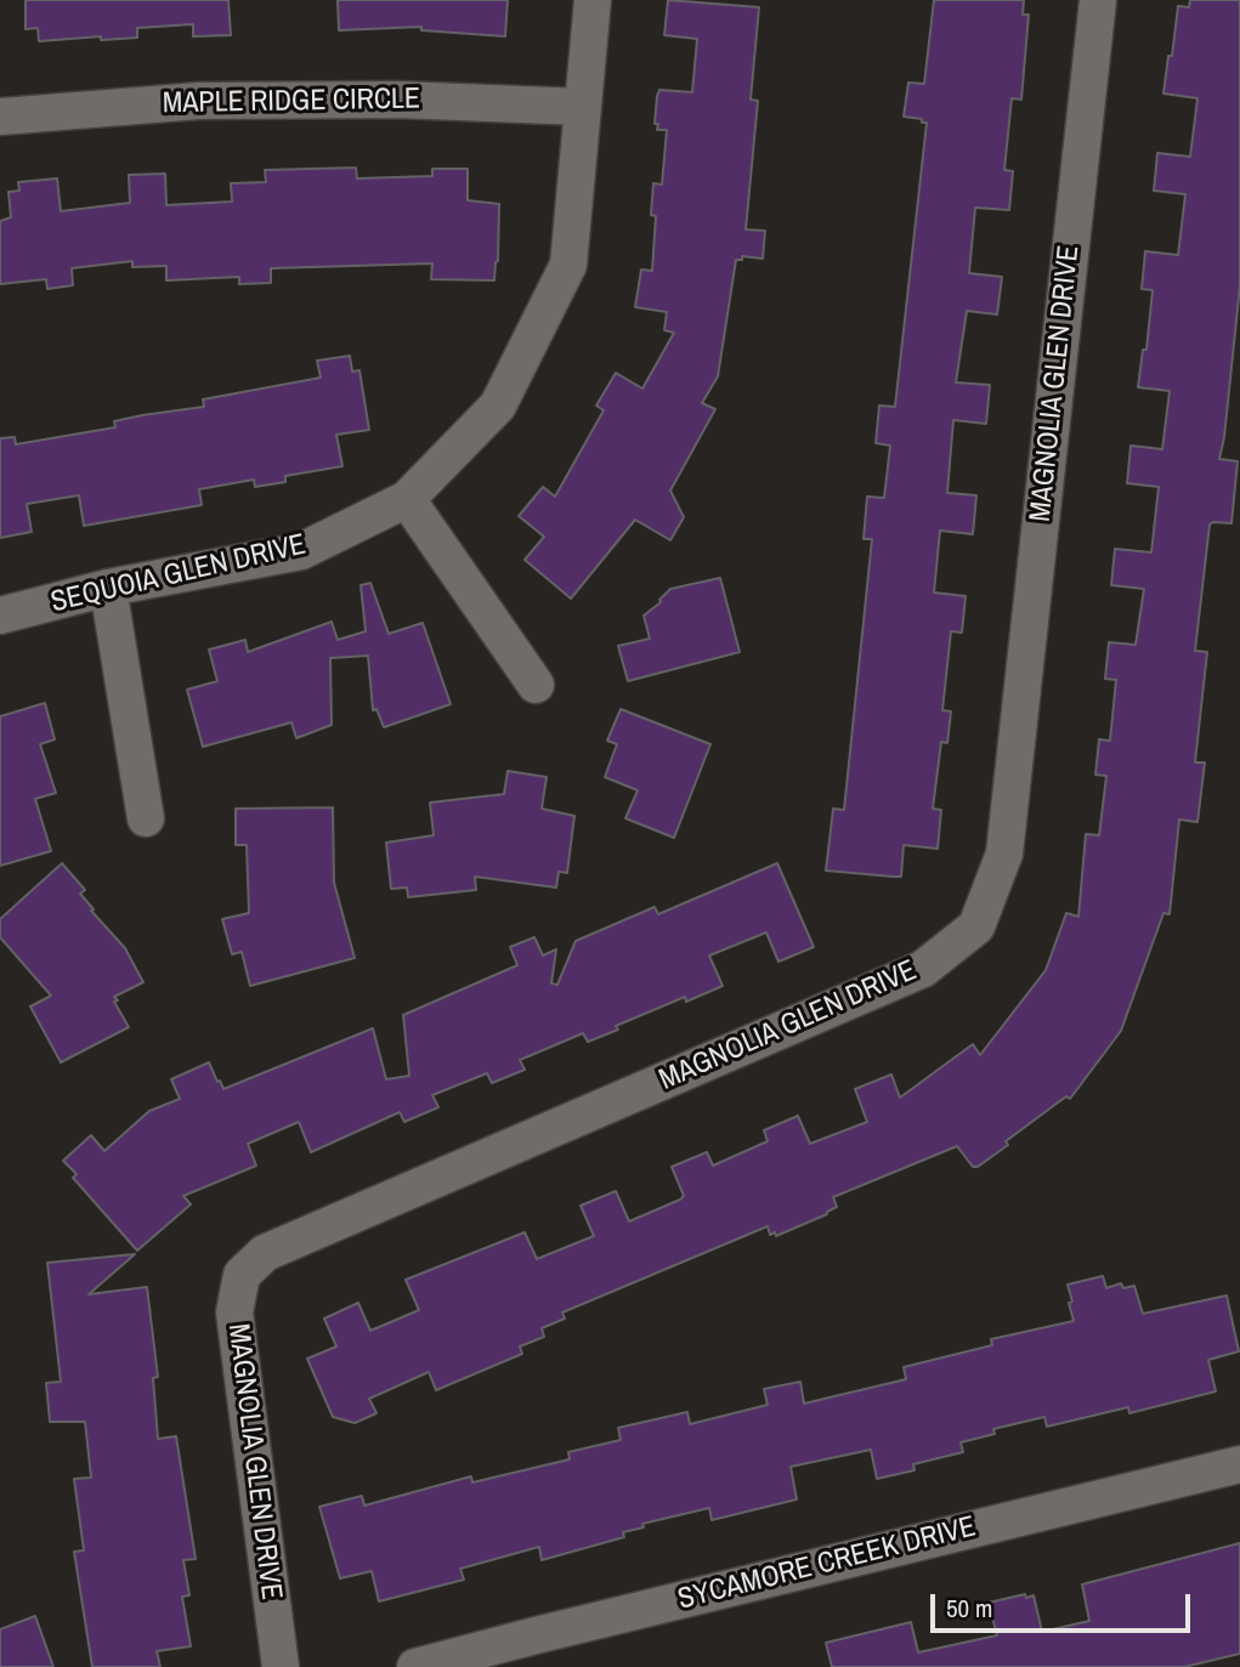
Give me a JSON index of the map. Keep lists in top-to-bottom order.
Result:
{
  "streets": {
    "street": [
      "MAPLE RIDGE CIRCLE",
      "MAGNOLIA GLEN DRIVE",
      "SEQUOIA GLEN DRIVE",
      "SYCAMORE CREEK DRIVE"
    ]
  },
  "crossings": [
    ["MAPLE RIDGE CIRCLE", "SEQUOIA GLEN DRIVE"]
  ],
  "scale_bar": "50 m"
}
